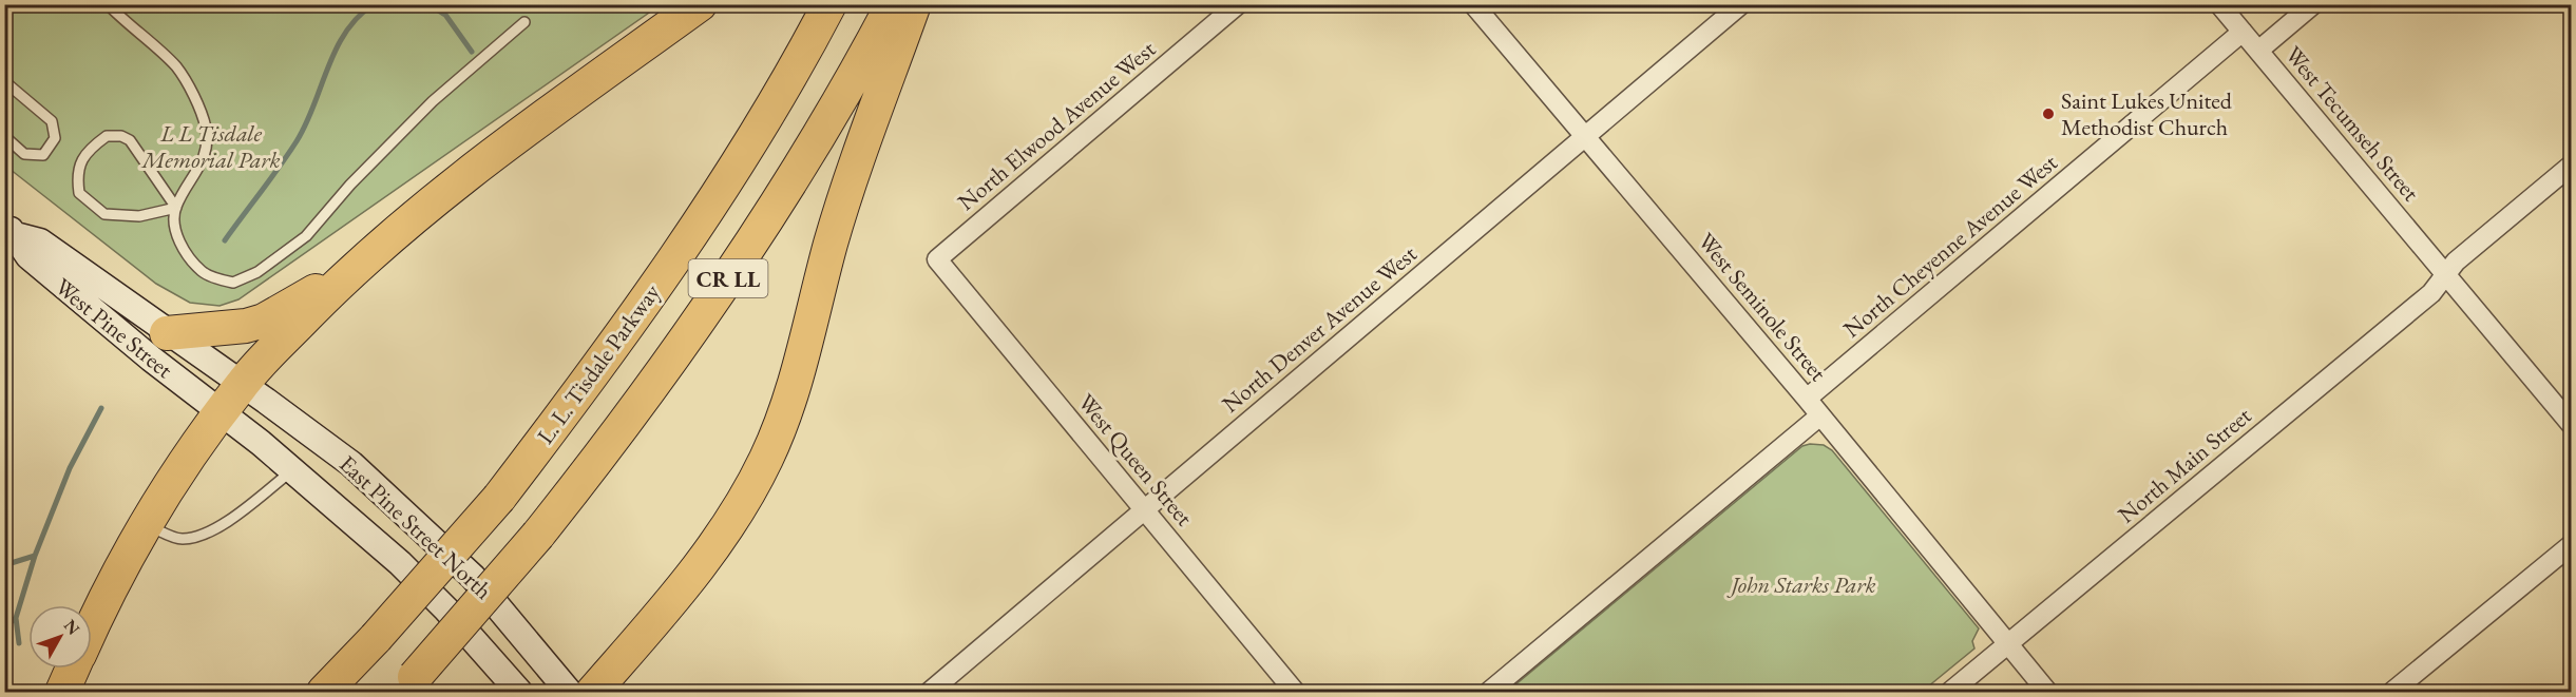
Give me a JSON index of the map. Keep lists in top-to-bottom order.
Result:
{
  "streets": {
    "highway": ["CR LL", "L. L. Tisdale Parkway"],
    "street": [
      "West Tecumseh Street",
      "North Elwood Avenue West",
      "North Cheyenne Avenue West",
      "West Seminole Street",
      "West Pine Street",
      "North Denver Avenue West",
      "West Queen Street",
      "North Main Street",
      "East Pine Street North"
    ]
  },
  "crossings": [
    ["West Tecumseh Street", "North Cheyenne Avenue West"],
    ["West Tecumseh Street", "North Main Street"],
    ["North Elwood Avenue West", "West Queen Street"],
    ["North Cheyenne Avenue West", "West Seminole Street"],
    ["West Seminole Street", "North Denver Avenue West"],
    ["West Seminole Street", "North Main Street"],
    ["West Pine Street", "East Pine Street North"],
    ["North Denver Avenue West", "West Queen Street"]
  ],
  "parks": ["L L Tisdale Memorial Park", "John Starks Park"],
  "places": ["Saint Lukes United Methodist Church"],
  "north": "top right"
}
